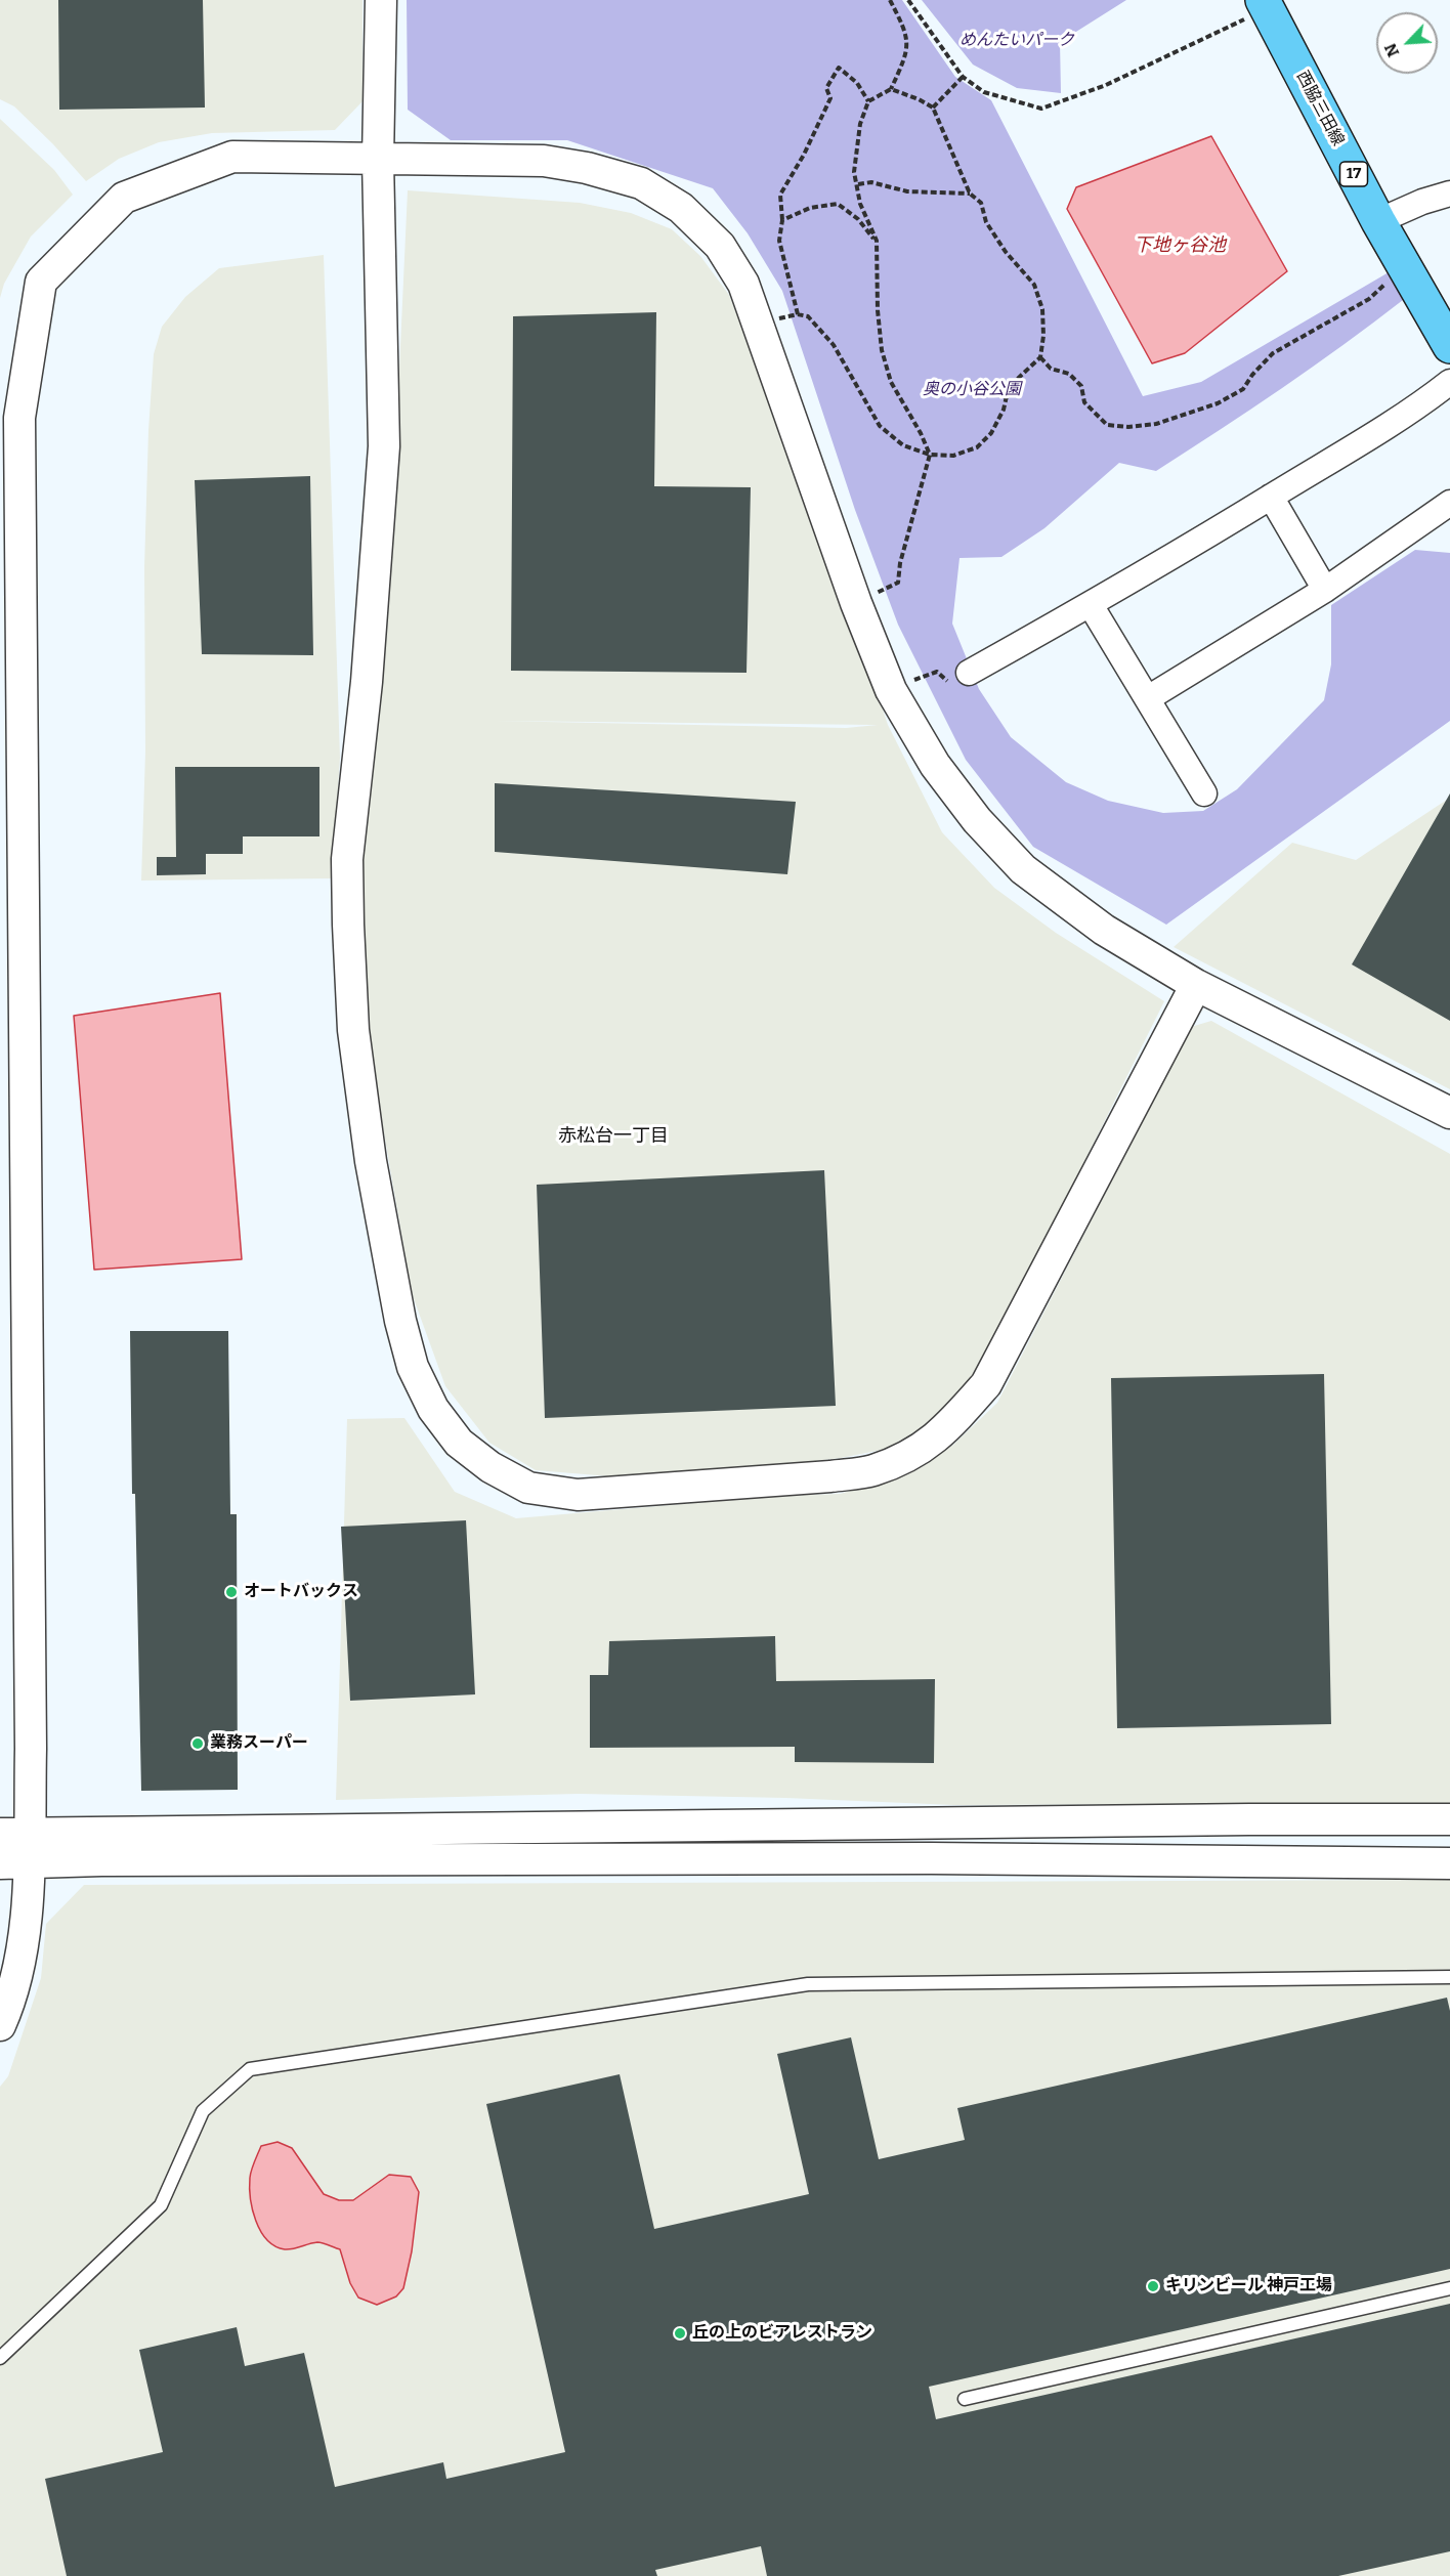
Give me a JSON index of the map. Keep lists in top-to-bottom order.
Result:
{
  "streets": {
    "main road": ["西脇三田線", "17"]
  },
  "districts": ["赤松台一丁目"],
  "water": ["下地ヶ谷池"],
  "parks": ["めんたいパーク", "奥の小谷公園"],
  "places": [
    "オートバックス",
    "業務スーパー",
    "キリンビール 神戸工場",
    "丘の上のビアレストラン"
  ],
  "north": "bottom left"
}
